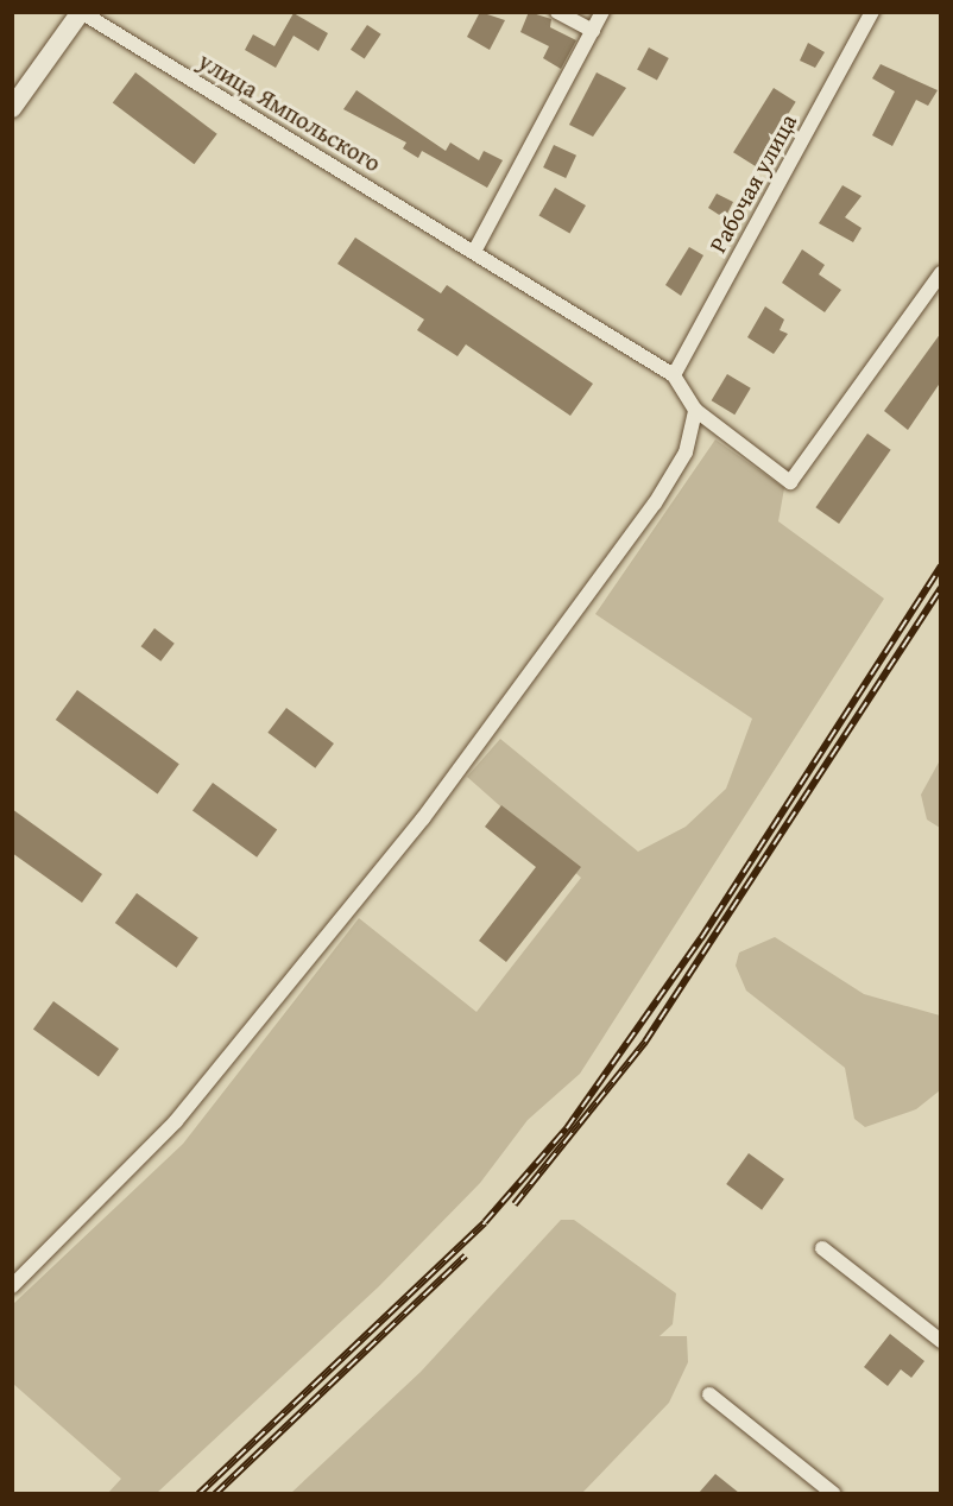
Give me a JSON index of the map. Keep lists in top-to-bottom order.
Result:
{
  "streets": {
    "street": ["улица Ямпольского", "Рабочая улица"]
  },
  "crossings": [
    ["улица Ямпольского", "Рабочая улица"]
  ]
}
